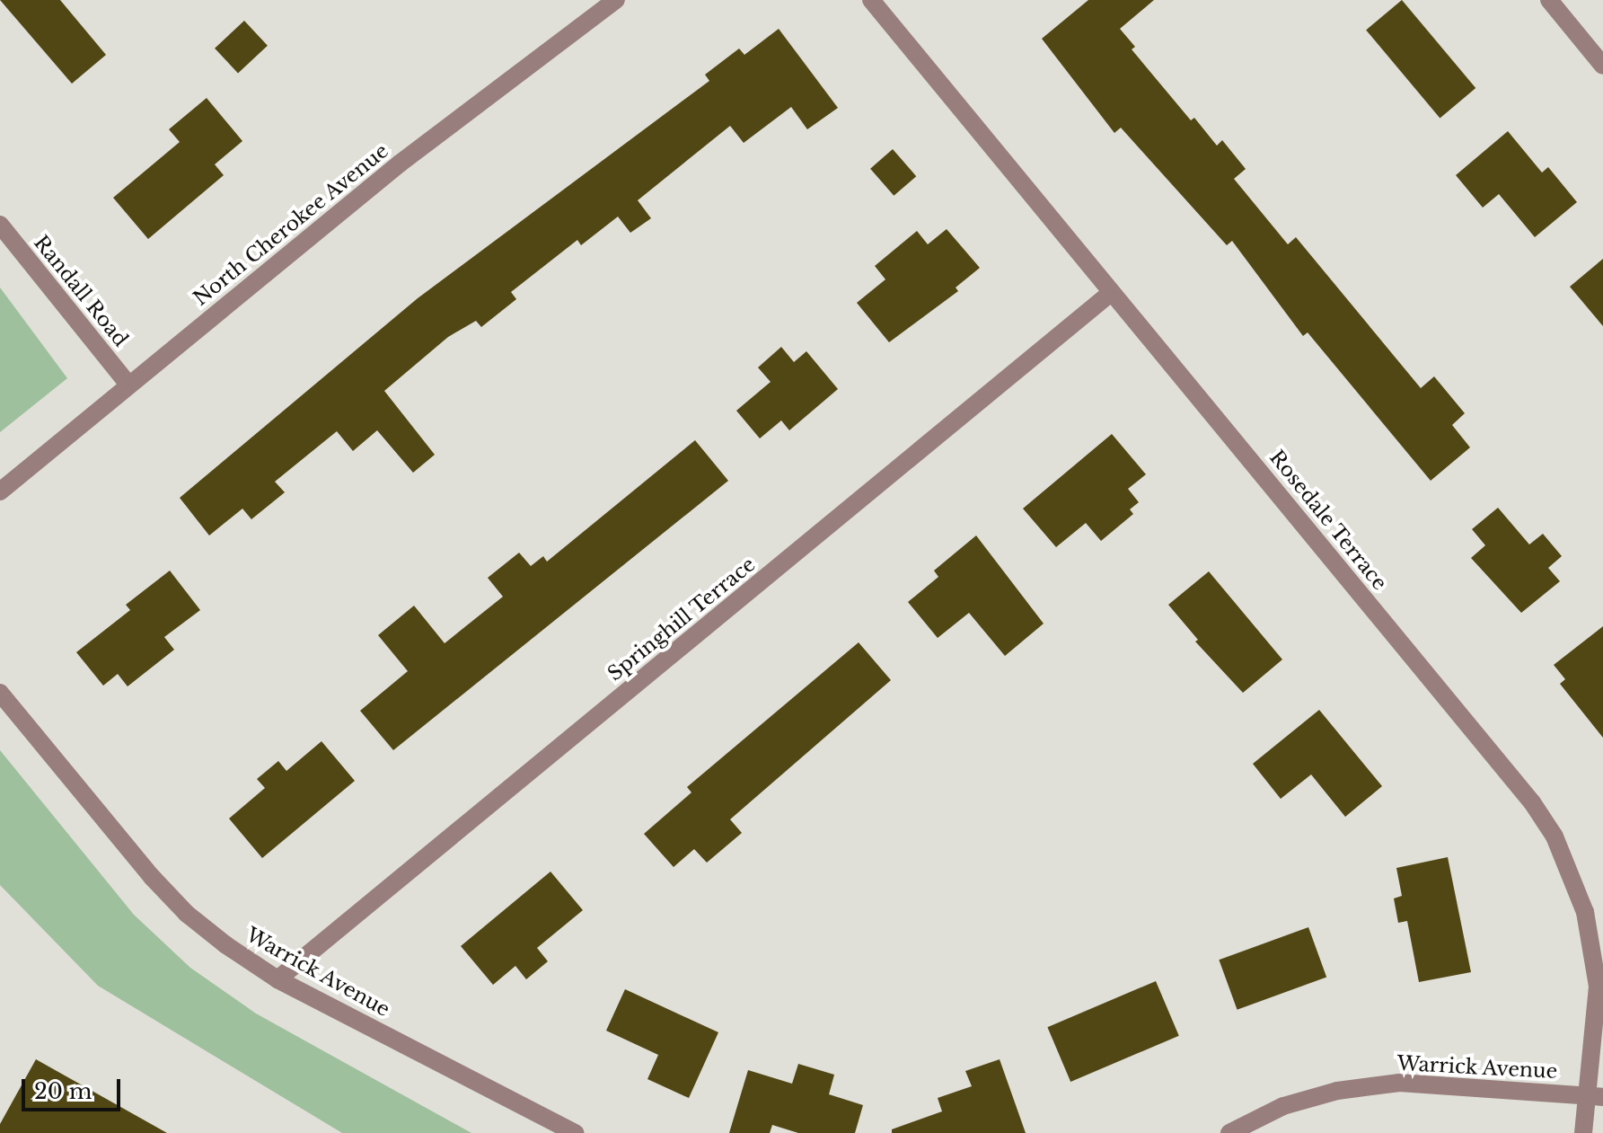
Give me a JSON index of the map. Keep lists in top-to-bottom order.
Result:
{
  "streets": {
    "street": [
      "North Cherokee Avenue",
      "Randall Road",
      "Rosedale Terrace",
      "Springhill Terrace",
      "Warrick Avenue"
    ]
  },
  "crossings": [
    ["North Cherokee Avenue", "Randall Road"],
    ["Rosedale Terrace", "Springhill Terrace"],
    ["Rosedale Terrace", "Warrick Avenue"],
    ["Springhill Terrace", "Warrick Avenue"]
  ],
  "scale_bar": "20 m"
}
